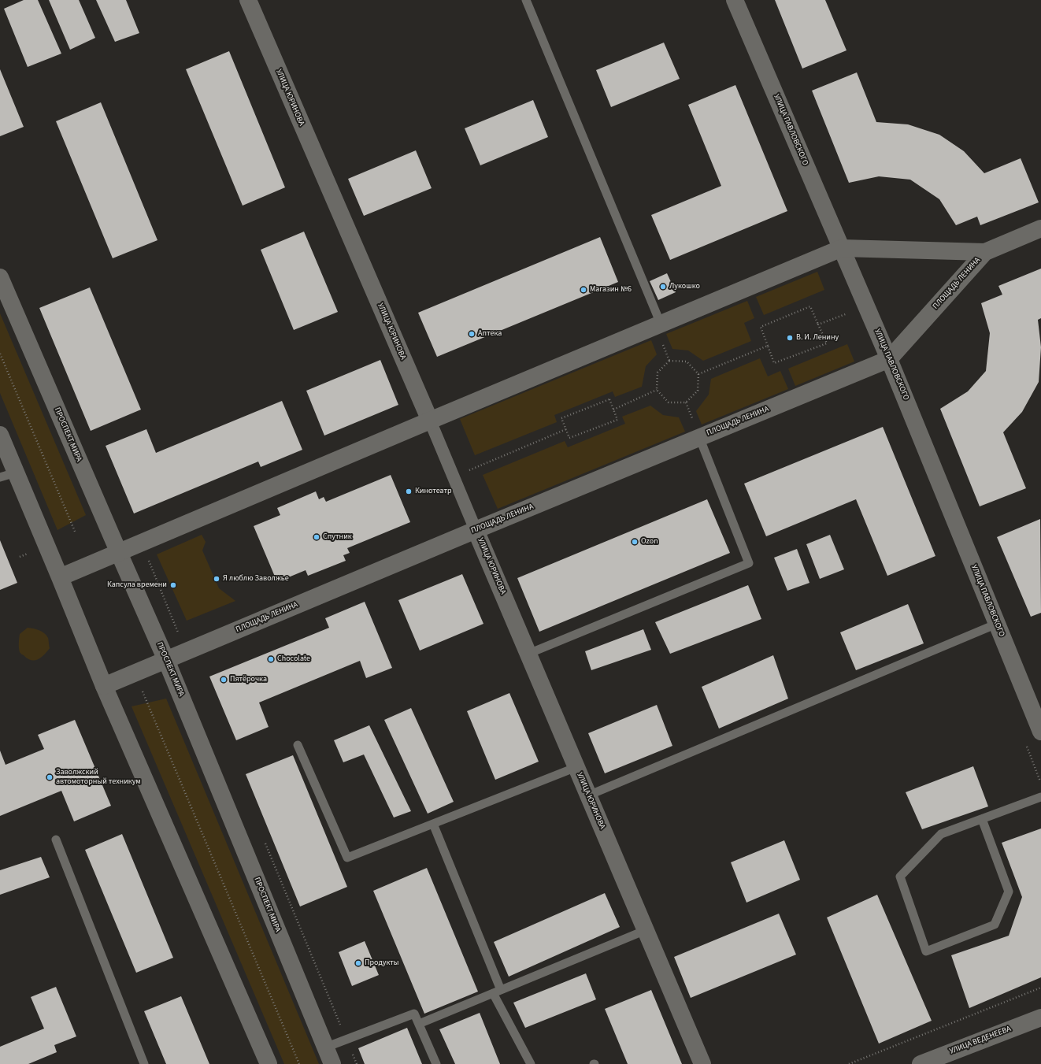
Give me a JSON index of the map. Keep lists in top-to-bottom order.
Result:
{
  "streets": {
    "street": [
      "УЛИЦА ЮРИНОВА",
      "УЛИЦА ПАВЛОВСКОГО",
      "ПЛОЩАДЬ ЛЕНИНА",
      "ПРОСПЕКТ МИРА",
      "УЛИЦА ВЕДЕНЕЕВА"
    ]
  },
  "crossings": [
    ["УЛИЦА ЮРИНОВА", "ПЛОЩАДЬ ЛЕНИНА"],
    ["УЛИЦА ПАВЛОВСКОГО", "ПЛОЩАДЬ ЛЕНИНА"],
    ["ПЛОЩАДЬ ЛЕНИНА", "ПРОСПЕКТ МИРА"]
  ],
  "places": [
    "Лукошко",
    "Магазин №6",
    "Аптека",
    "В. И. Ленину",
    "Кинотеатр",
    "Спутник",
    "Ozon",
    "Я люблю Заволжье",
    "Капсула времени",
    "Chocolate",
    "Пятёрочка",
    "Заволжский автомоторный техникум",
    "Продукты"
  ]
}
